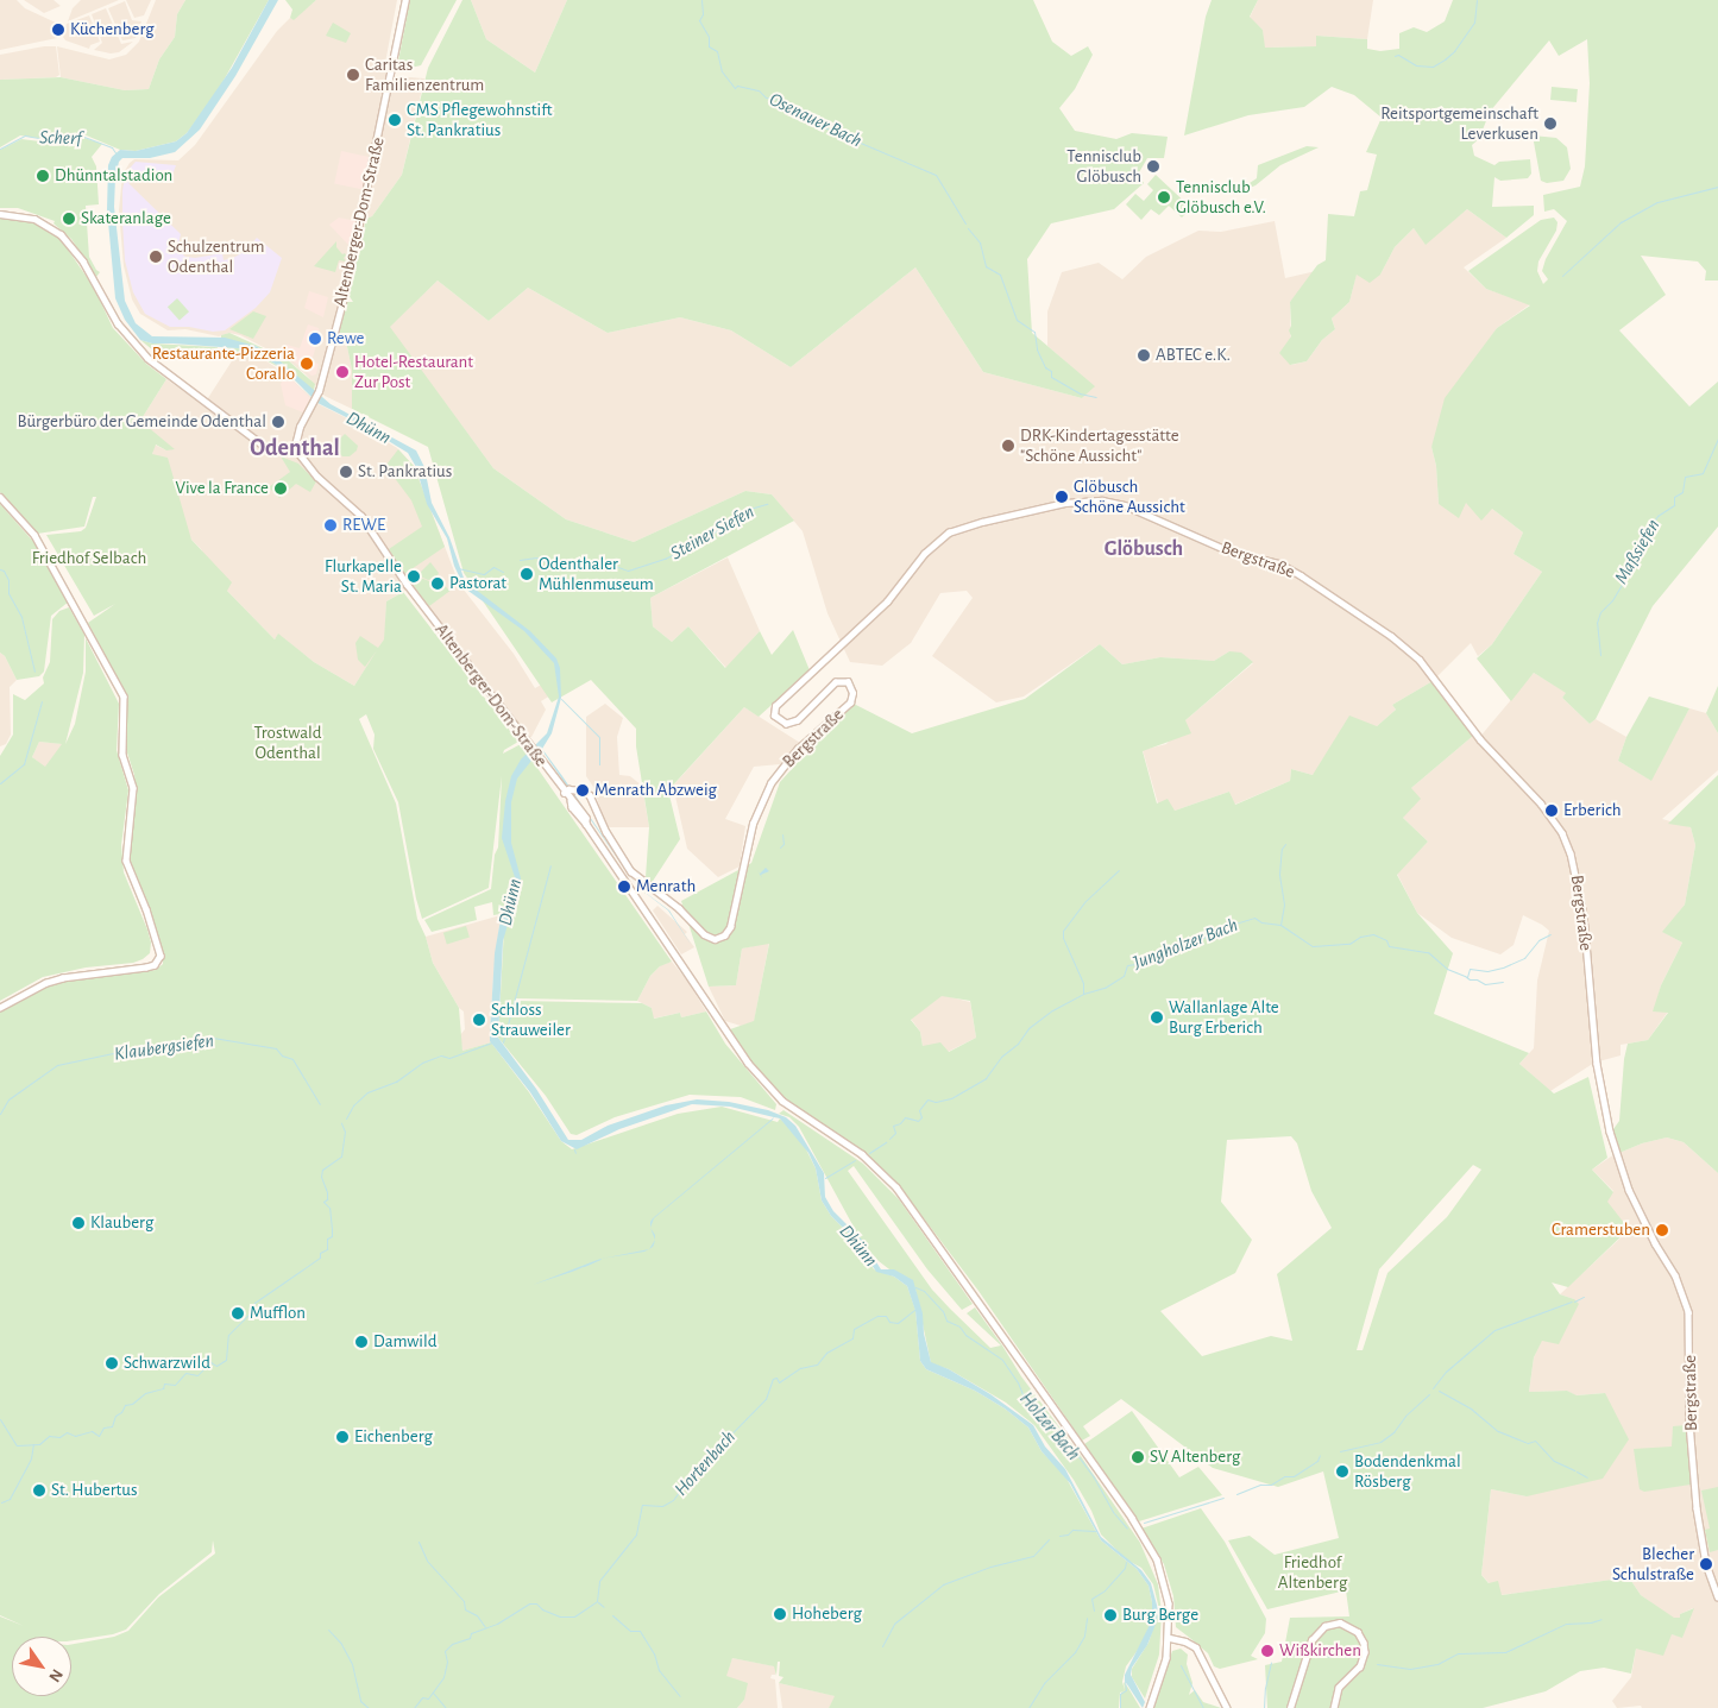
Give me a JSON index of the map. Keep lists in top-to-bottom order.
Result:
{
  "streets": {
    "street": ["Altenberger-Dom-Straße", "Bergstraße"]
  },
  "districts": ["Odenthal", "Glöbusch"],
  "water": [
    "Osenauer Bach",
    "Scherf",
    "Dhünn",
    "Steiner Siefen",
    "Maßsiefen",
    "Jungholzer Bach",
    "Klaubergsiefen",
    "Holzer Bach",
    "Hortenbach"
  ],
  "parks": ["Friedhof Selbach", "Trostwald Odenthal", "Friedhof Altenberg"],
  "places": [
    "Küchenberg",
    "Caritas Familienzentrum",
    "CMS Pflegewohnstift St. Pankratius",
    "Reitsportgemeinschaft Leverkusen",
    "Tennisclub Glöbusch",
    "Dhünntalstadion",
    "Tennisclub Glöbusch e.V.",
    "Skateranlage",
    "Schulzentrum Odenthal",
    "Rewe",
    "ABTEC e.K.",
    "Restaurante-Pizzeria Corallo",
    "Hotel-Restaurant Zur Post",
    "Bürgerbüro der Gemeinde Odenthal",
    "DRK-Kindertagesstätte \"Schöne Aussicht\"",
    "St. Pankratius",
    "Vive la France",
    "Glöbusch Schöne Aussicht",
    "REWE",
    "Odenthaler Mühlenmuseum",
    "Flurkapelle St. Maria",
    "Pastorat",
    "Menrath Abzweig",
    "Erberich",
    "Menrath",
    "Wallanlage Alte Burg Erberich",
    "Schloss Strauweiler",
    "Klauberg",
    "Cramerstuben",
    "Mufflon",
    "Damwild",
    "Schwarzwild",
    "Eichenberg",
    "SV Altenberg",
    "Bodendenkmal Rösberg",
    "St. Hubertus",
    "Blecher Schulstraße",
    "Hoheberg",
    "Burg Berge",
    "Wißkirchen"
  ],
  "north": "bottom right"
}
